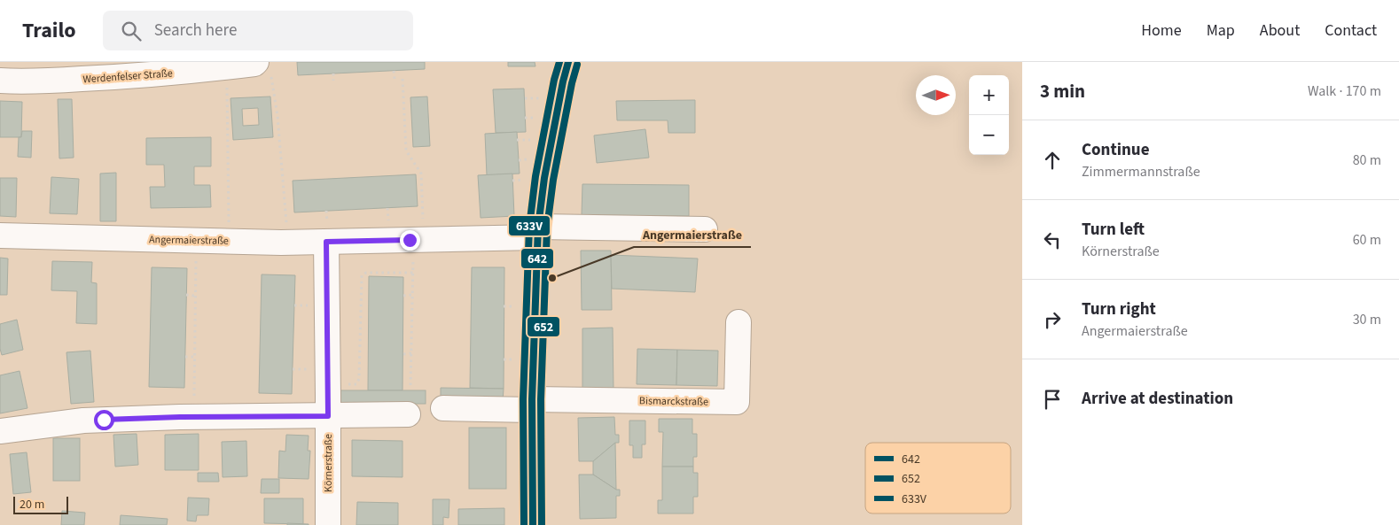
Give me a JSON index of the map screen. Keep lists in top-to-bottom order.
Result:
{
  "streets": {
    "street": [
      "Werdenfelser Straße",
      "Angermaierstraße",
      "Bismarckstraße",
      "Körnerstraße"
    ]
  },
  "crossings": [
    ["Angermaierstraße", "Körnerstraße"]
  ],
  "places": ["Angermaierstraße"],
  "lines": ["transit line 642", "transit line 633V", "transit line 652"],
  "legend": ["642", "652", "633V"],
  "scale_bar": "20 m",
  "north": "right",
  "page": {
    "header": "Trailo",
    "search": "Search here",
    "nav": [
      "Home",
      "Map",
      "About",
      "Contact"
    ],
    "heading": ["3 min", "Walk · 170 m"],
    "map_buttons": ["+", "−"],
    "list": [
      ["Continue", "Zimmermannstraße", "80 m"],
      ["Turn left", "Körnerstraße", "60 m"],
      ["Turn right", "Angermaierstraße", "30 m"],
      "Arrive at destination"
    ],
    "scale": "20 m"
  }
}
